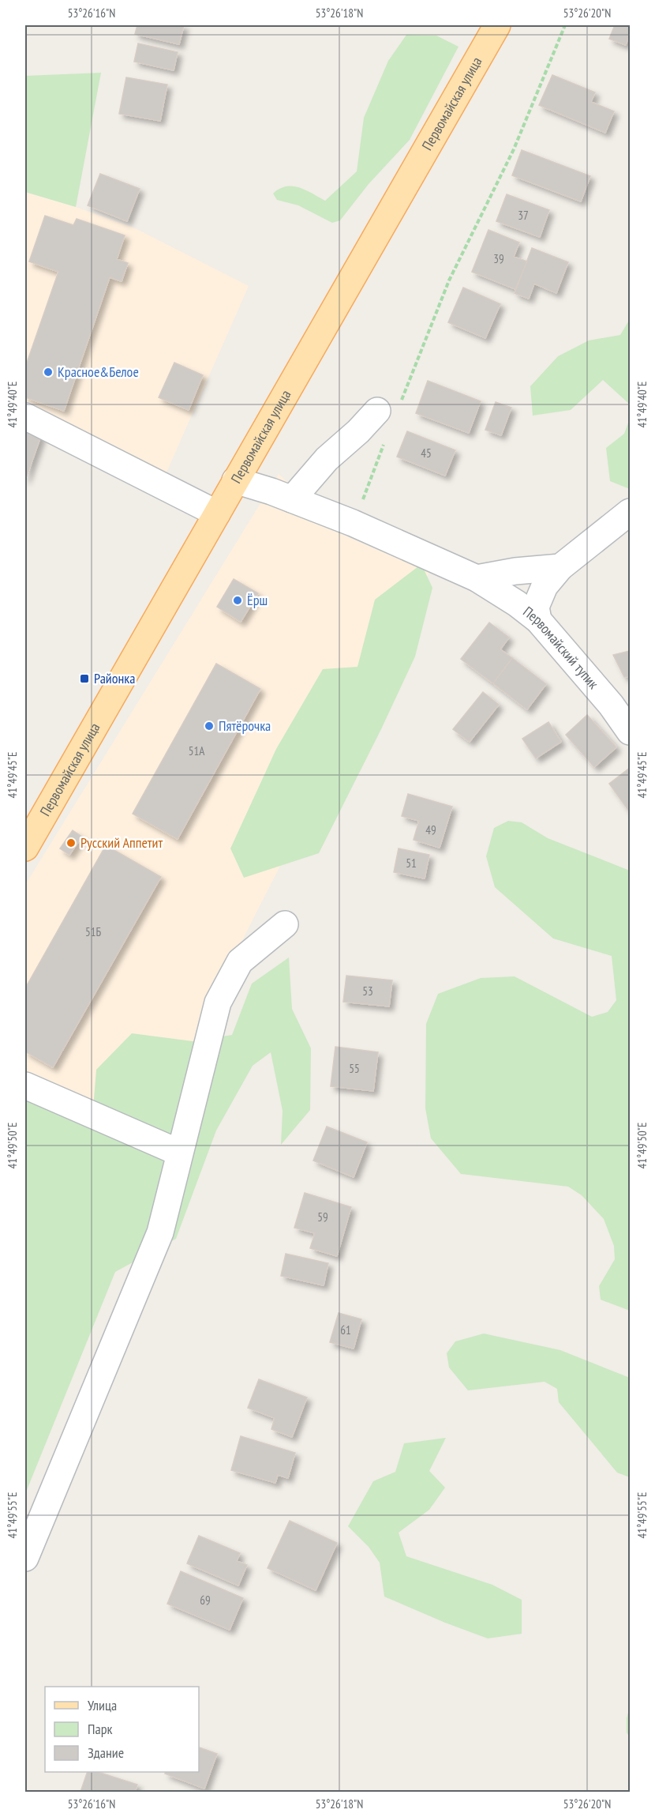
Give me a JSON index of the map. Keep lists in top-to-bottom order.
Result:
{
  "streets": {
    "main road": ["Первомайская улица"],
    "street": ["Первомайский тупик"]
  },
  "crossings": [
    ["Первомайская улица", "Первомайский тупик"]
  ],
  "places": {
    "other": [
      "Красное&Белое",
      "Ёрш",
      "Пятёрочка",
      "Русский Аппетит"
    ],
    "transit": ["Районка"]
  },
  "house_numbers": [
    "37",
    "39",
    "45",
    "51А",
    "49",
    "51",
    "51Б",
    "53",
    "55",
    "59",
    "61",
    "69"
  ],
  "legend": ["Улица", "Парк", "Здание"],
  "coordinates": [
    "53°26'16\"N",
    "53°26'18\"N",
    "53°26'20\"N",
    "41°49'40\"E",
    "41°49'45\"E",
    "41°49'50\"E",
    "41°49'55\"E"
  ]
}
